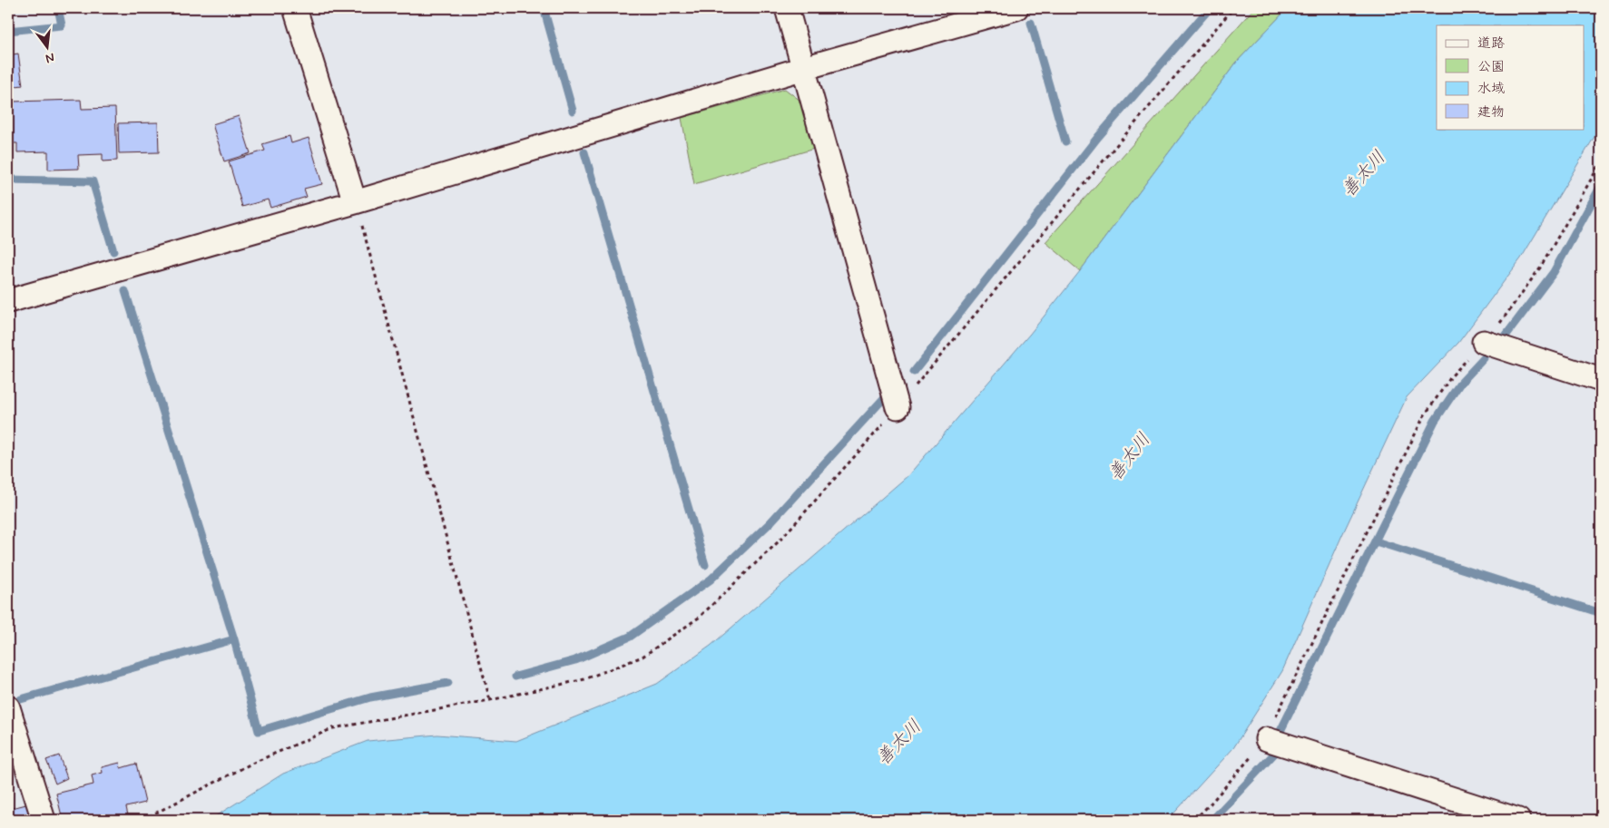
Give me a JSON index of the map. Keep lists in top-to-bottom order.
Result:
{
  "water": ["善太川"],
  "legend": [
    "道路",
    "公園",
    "水域",
    "建物"
  ],
  "north": "bottom"
}
